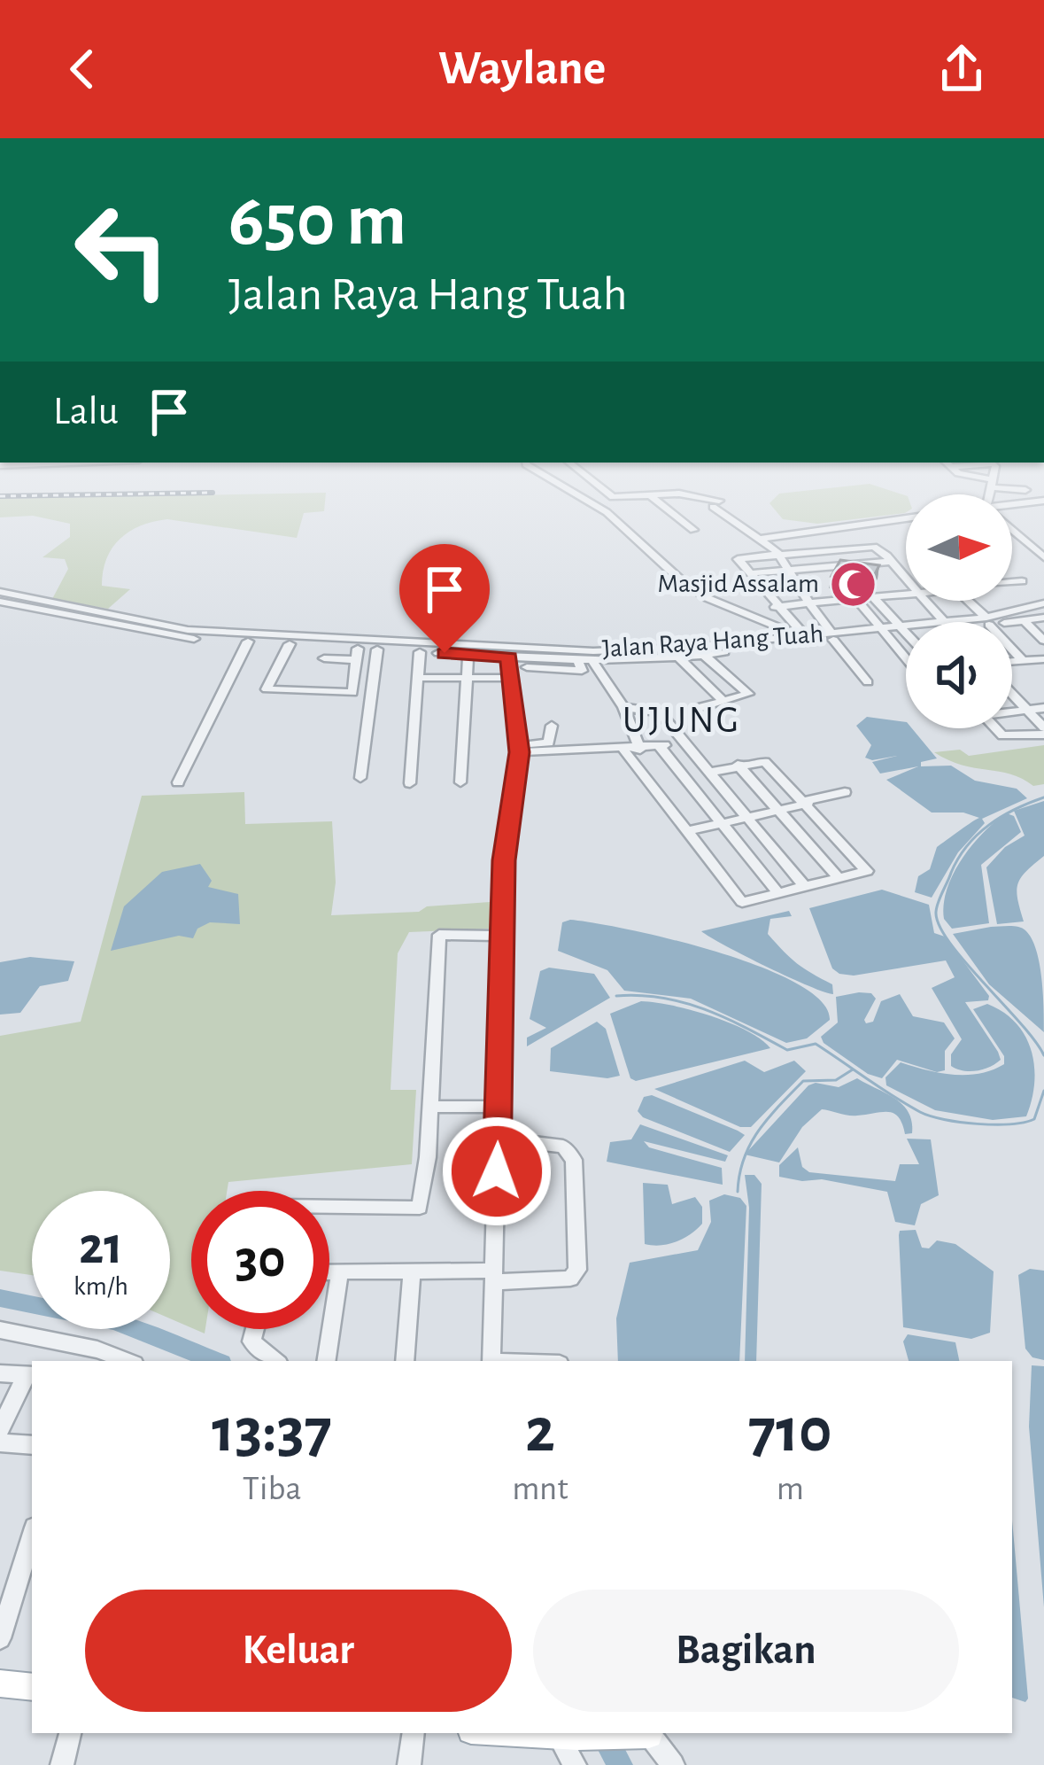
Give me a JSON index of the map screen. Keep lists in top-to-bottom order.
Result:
{
  "streets": {
    "street": ["Jalan Raya Hang Tuah"]
  },
  "districts": ["UJUNG"],
  "places": {
    "mosque": ["Masjid Assalam"]
  },
  "north": "right",
  "page": {
    "header": "Waylane",
    "turn": ["650 m", "Jalan Raya Hang Tuah"],
    "then": "Lalu",
    "speed": "21 km/h",
    "limit": "30",
    "eta": [
      "13:37",
      "Tiba",
      "2",
      "mnt",
      "710",
      "m"
    ],
    "buttons": ["Keluar", "Bagikan"]
  }
}
